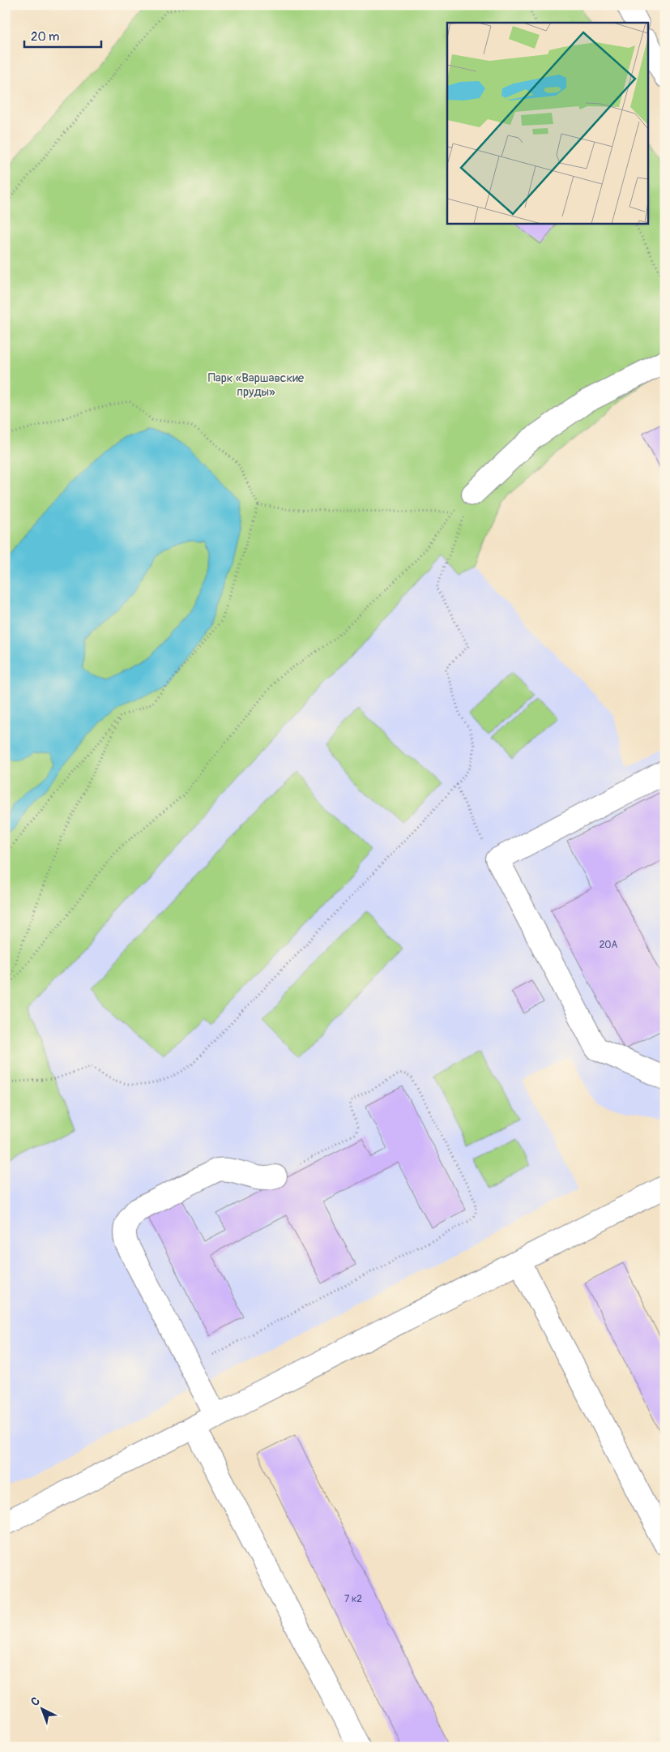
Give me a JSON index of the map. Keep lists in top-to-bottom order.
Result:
{
  "parks": ["Парк «Варшавские пруды»"],
  "house_numbers": ["20А", "7 к2"],
  "scale_bar": "20 m",
  "north": "top left"
}
